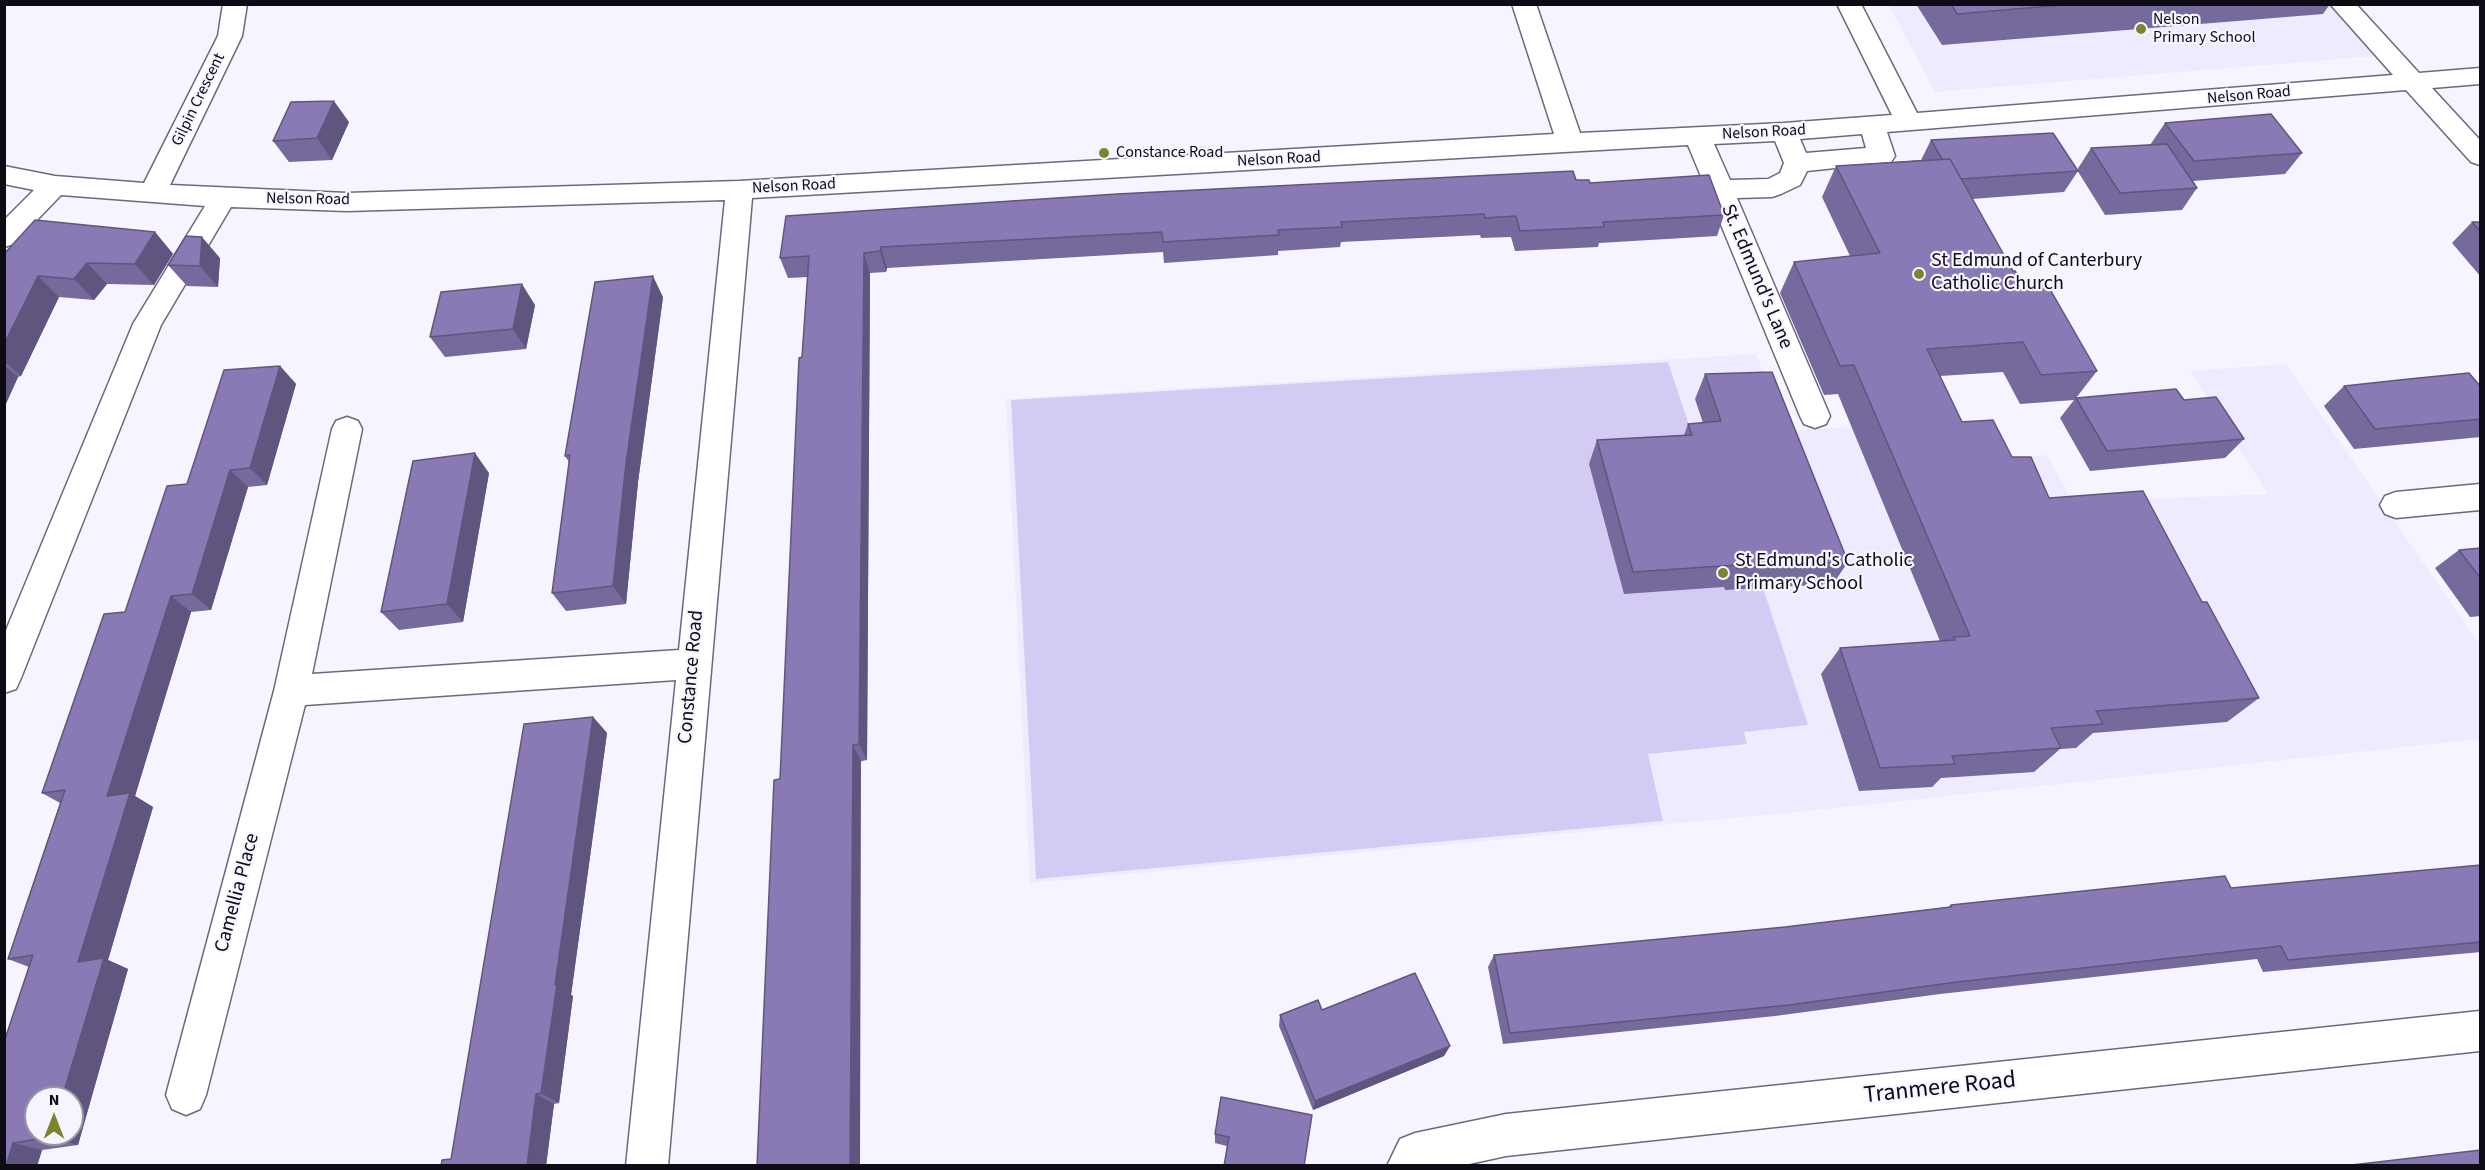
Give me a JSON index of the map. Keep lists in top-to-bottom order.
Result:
{
  "streets": {
    "street": [
      "Nelson Road",
      "Gilpin Crescent",
      "St. Edmund's Lane",
      "Constance Road",
      "Camellia Place",
      "Tranmere Road"
    ]
  },
  "crossings": [
    ["Nelson Road", "Gilpin Crescent"],
    ["Nelson Road", "St. Edmund's Lane"],
    ["Nelson Road", "Constance Road"]
  ],
  "places": [
    "Nelson Primary School",
    "Constance Road",
    "St Edmund of Canterbury Catholic Church",
    "St Edmund's Catholic Primary School"
  ],
  "north": "top"
}
